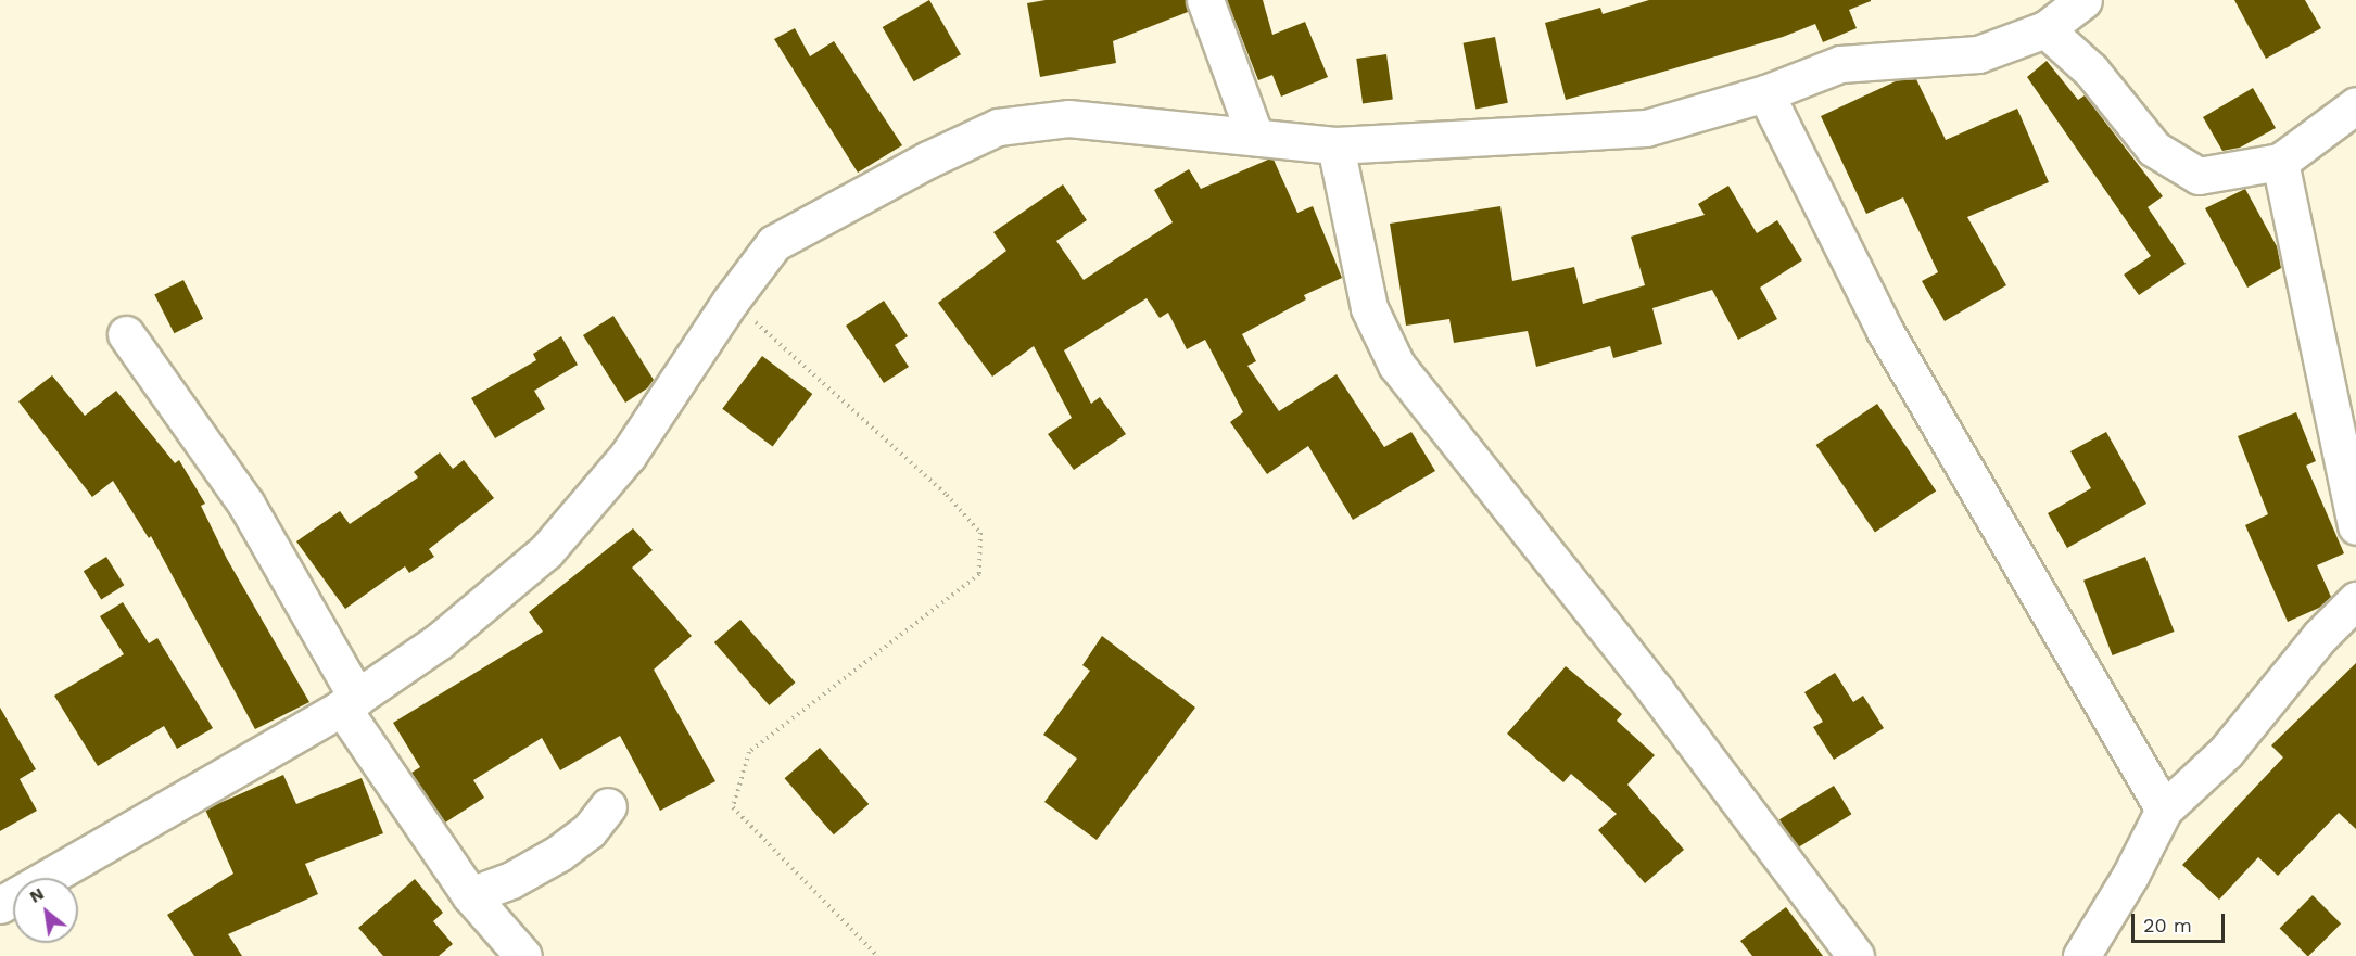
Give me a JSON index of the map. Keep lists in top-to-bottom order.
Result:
{
  "scale_bar": "20 m",
  "north": "top left"
}
